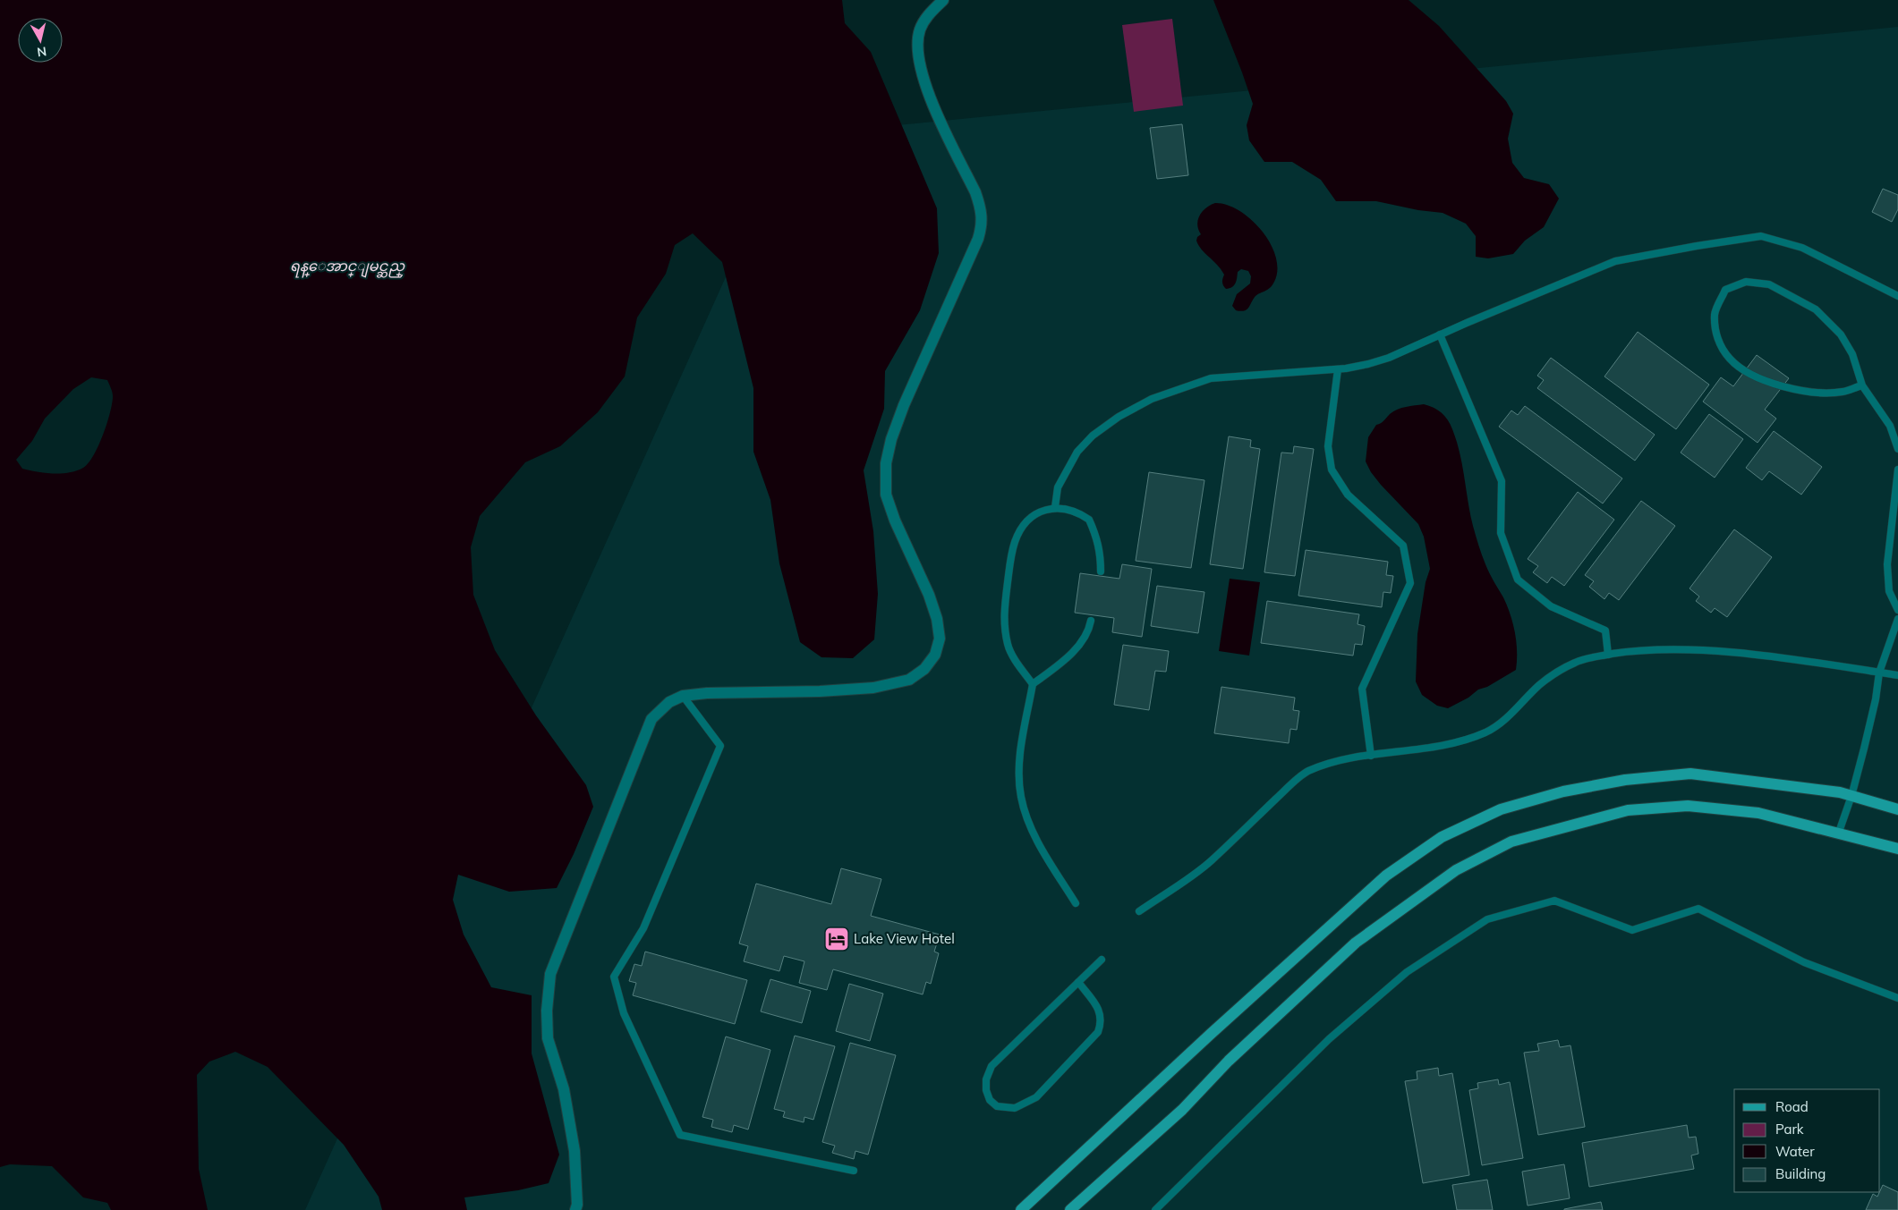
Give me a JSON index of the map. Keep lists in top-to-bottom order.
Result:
{
  "water": ["ရန္ေအာင္ျမင္ဆည္"],
  "places": {
    "hotel": ["Lake View Hotel"]
  },
  "legend": [
    "Road",
    "Park",
    "Water",
    "Building"
  ],
  "north": "bottom"
}
